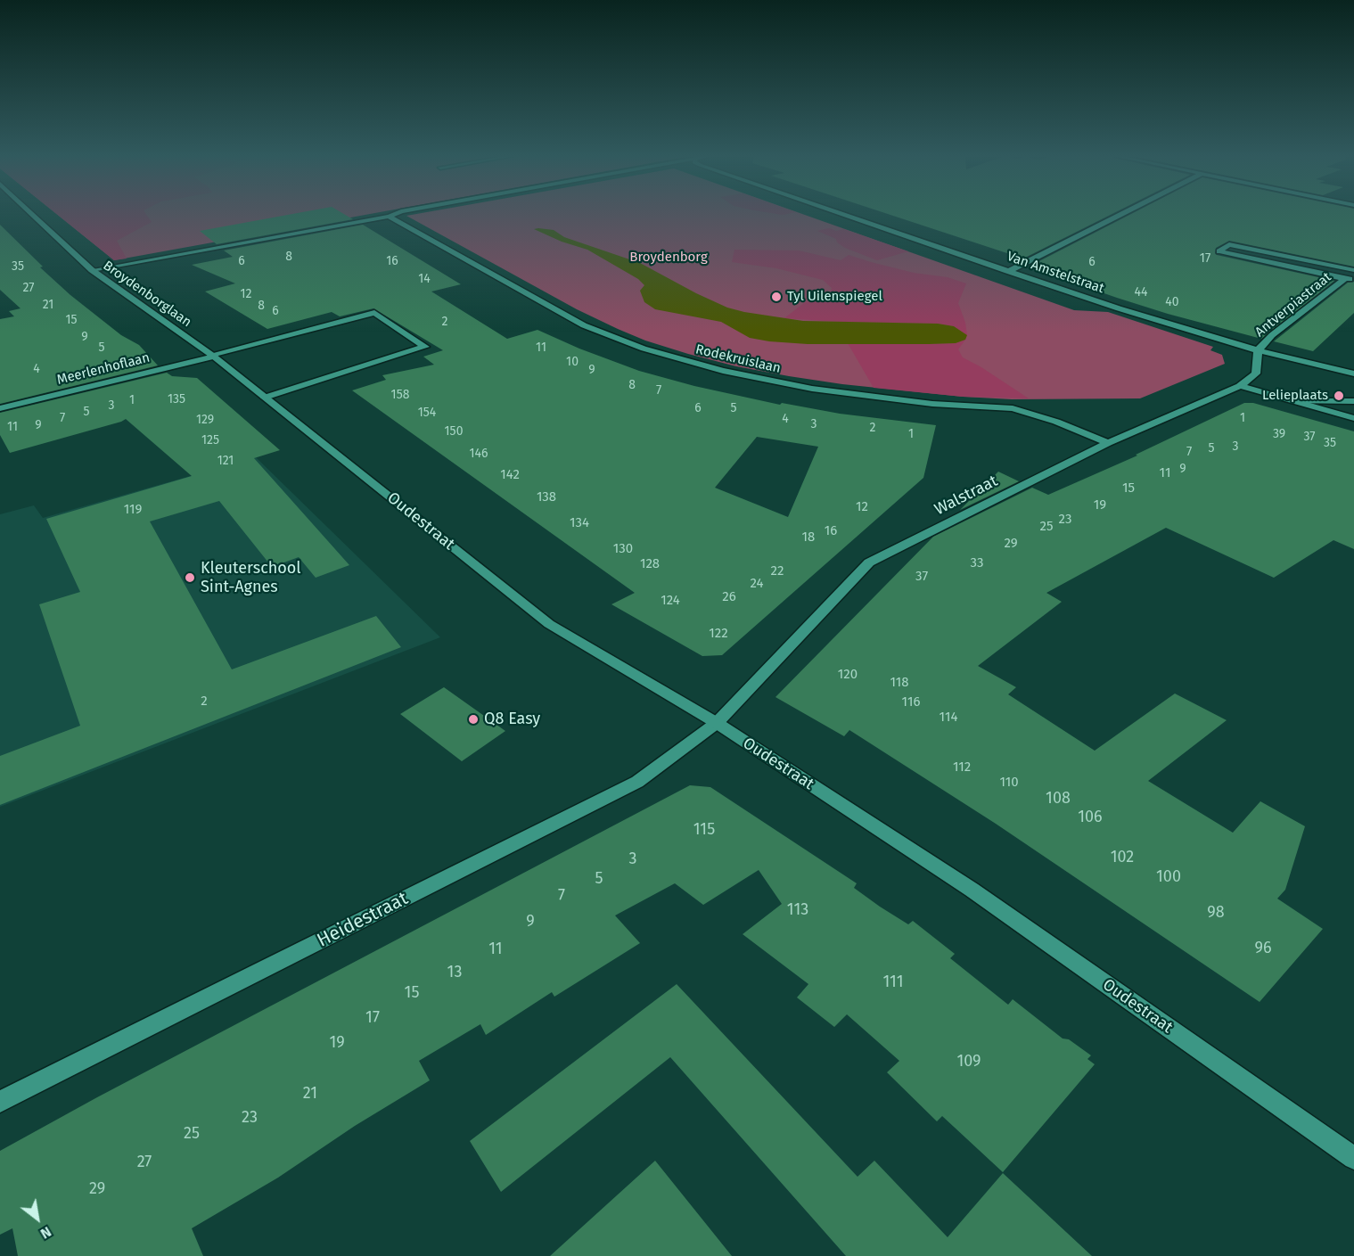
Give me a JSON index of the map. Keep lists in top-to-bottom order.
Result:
{
  "streets": {
    "street": [
      "Van Amstelstraat",
      "Broydenborglaan",
      "Antverpiastraat",
      "Rodekruislaan",
      "Meerlenhoflaan",
      "Walstraat",
      "Oudestraat",
      "Heidestraat"
    ]
  },
  "crossings": [
    ["Van Amstelstraat", "Antverpiastraat"],
    ["Van Amstelstraat", "Walstraat"],
    ["Broydenborglaan", "Meerlenhoflaan"],
    ["Broydenborglaan", "Oudestraat"],
    ["Antverpiastraat", "Walstraat"],
    ["Rodekruislaan", "Walstraat"],
    ["Meerlenhoflaan", "Oudestraat"],
    ["Walstraat", "Oudestraat"],
    ["Walstraat", "Heidestraat"],
    ["Oudestraat", "Heidestraat"]
  ],
  "parks": ["Broydenborg"],
  "places": [
    "Tyl Uilenspiegel",
    "Lelieplaats",
    "Kleuterschool Sint-Agnes",
    "Q8 Easy"
  ],
  "house_numbers": [
    "8",
    "17",
    "6",
    "16",
    "6",
    "35",
    "14",
    "27",
    "44",
    "12",
    "40",
    "21",
    "8",
    "6",
    "15",
    "2",
    "9",
    "5",
    "11",
    "10",
    "4",
    "9",
    "8",
    "7",
    "158",
    "135",
    "1",
    "3",
    "6",
    "5",
    "5",
    "154",
    "7",
    "1",
    "4",
    "129",
    "3",
    "9",
    "11",
    "2",
    "150",
    "1",
    "39",
    "37",
    "125",
    "35",
    "3",
    "5",
    "7",
    "146",
    "121",
    "9",
    "11",
    "142",
    "15",
    "138",
    "19",
    "12",
    "119",
    "23",
    "134",
    "25",
    "16",
    "18",
    "29",
    "130",
    "33",
    "128",
    "22",
    "37",
    "24",
    "26",
    "124",
    "122",
    "120",
    "118",
    "2",
    "116",
    "114",
    "112",
    "110",
    "108",
    "106",
    "115",
    "102",
    "3",
    "100",
    "5",
    "7",
    "113",
    "98",
    "9",
    "96",
    "11",
    "13",
    "111",
    "15",
    "17",
    "19",
    "109",
    "21",
    "23",
    "25",
    "27",
    "29"
  ],
  "north": "bottom right"
}
